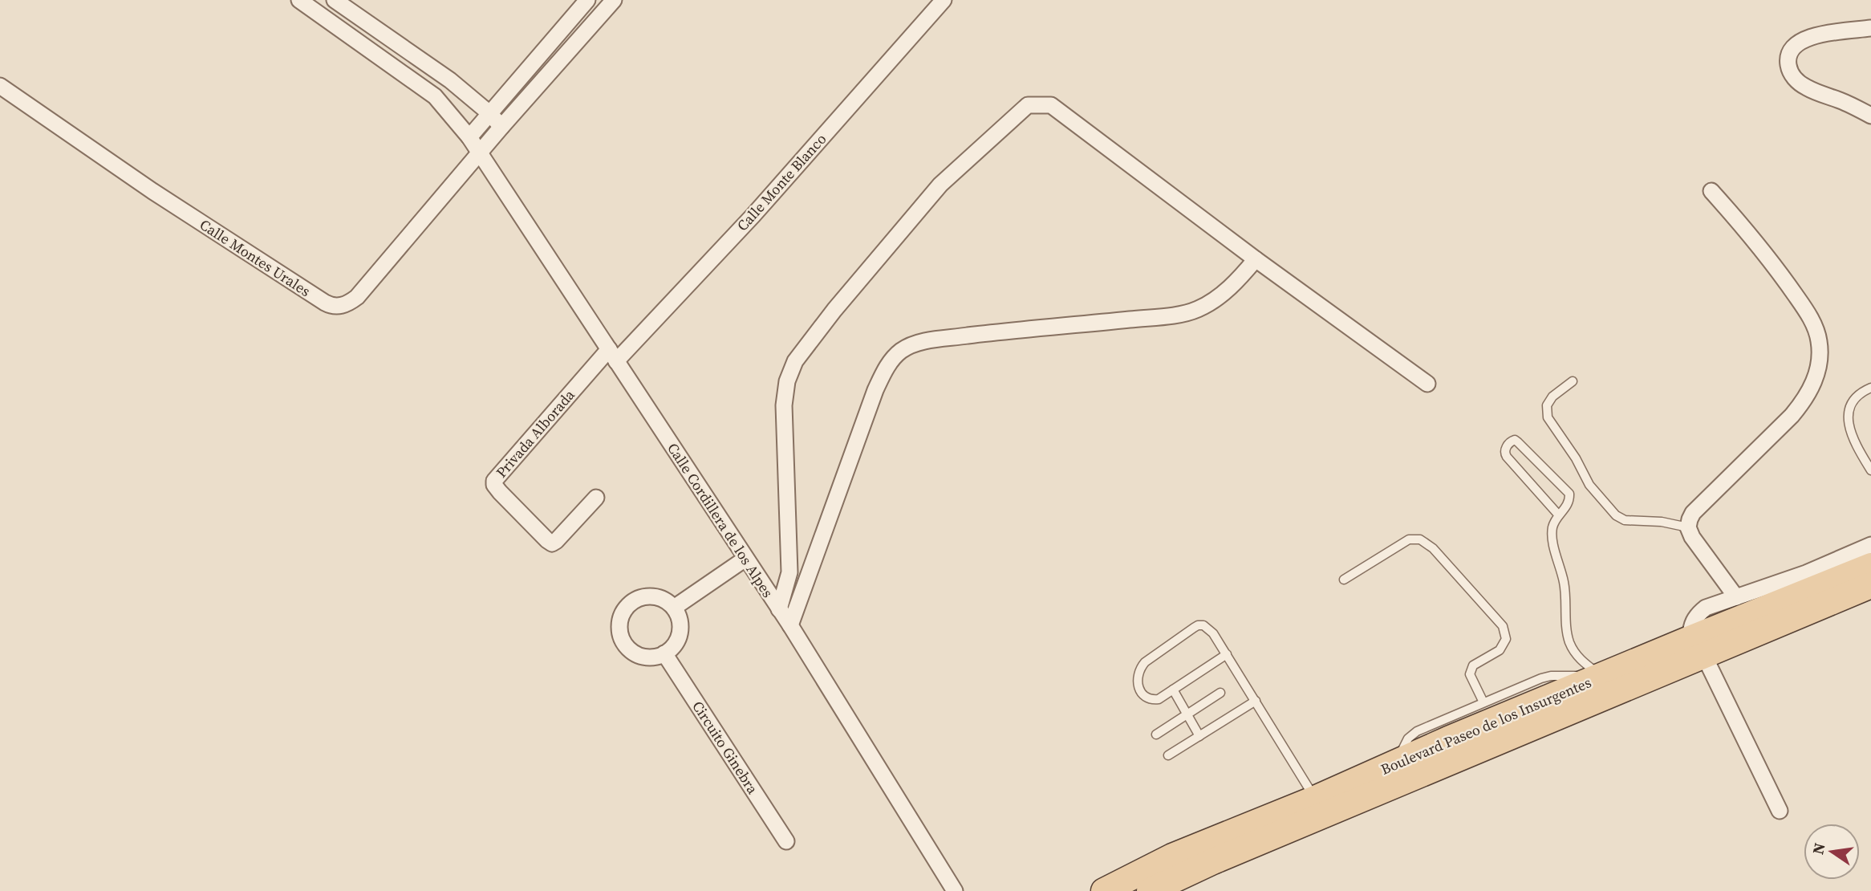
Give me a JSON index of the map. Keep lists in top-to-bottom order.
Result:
{
  "streets": {
    "main road": ["Boulevard Paseo de los Insurgentes"],
    "street": [
      "Calle Monte Blanco",
      "Calle Montes Urales",
      "Privada Alborada",
      "Calle Cordillera de los Alpes",
      "Circuito Ginebra"
    ]
  },
  "crossings": [
    ["Calle Monte Blanco", "Privada Alborada"],
    ["Calle Monte Blanco", "Calle Cordillera de los Alpes"],
    ["Calle Montes Urales", "Calle Cordillera de los Alpes"],
    ["Privada Alborada", "Calle Cordillera de los Alpes"]
  ],
  "north": "left"
}
